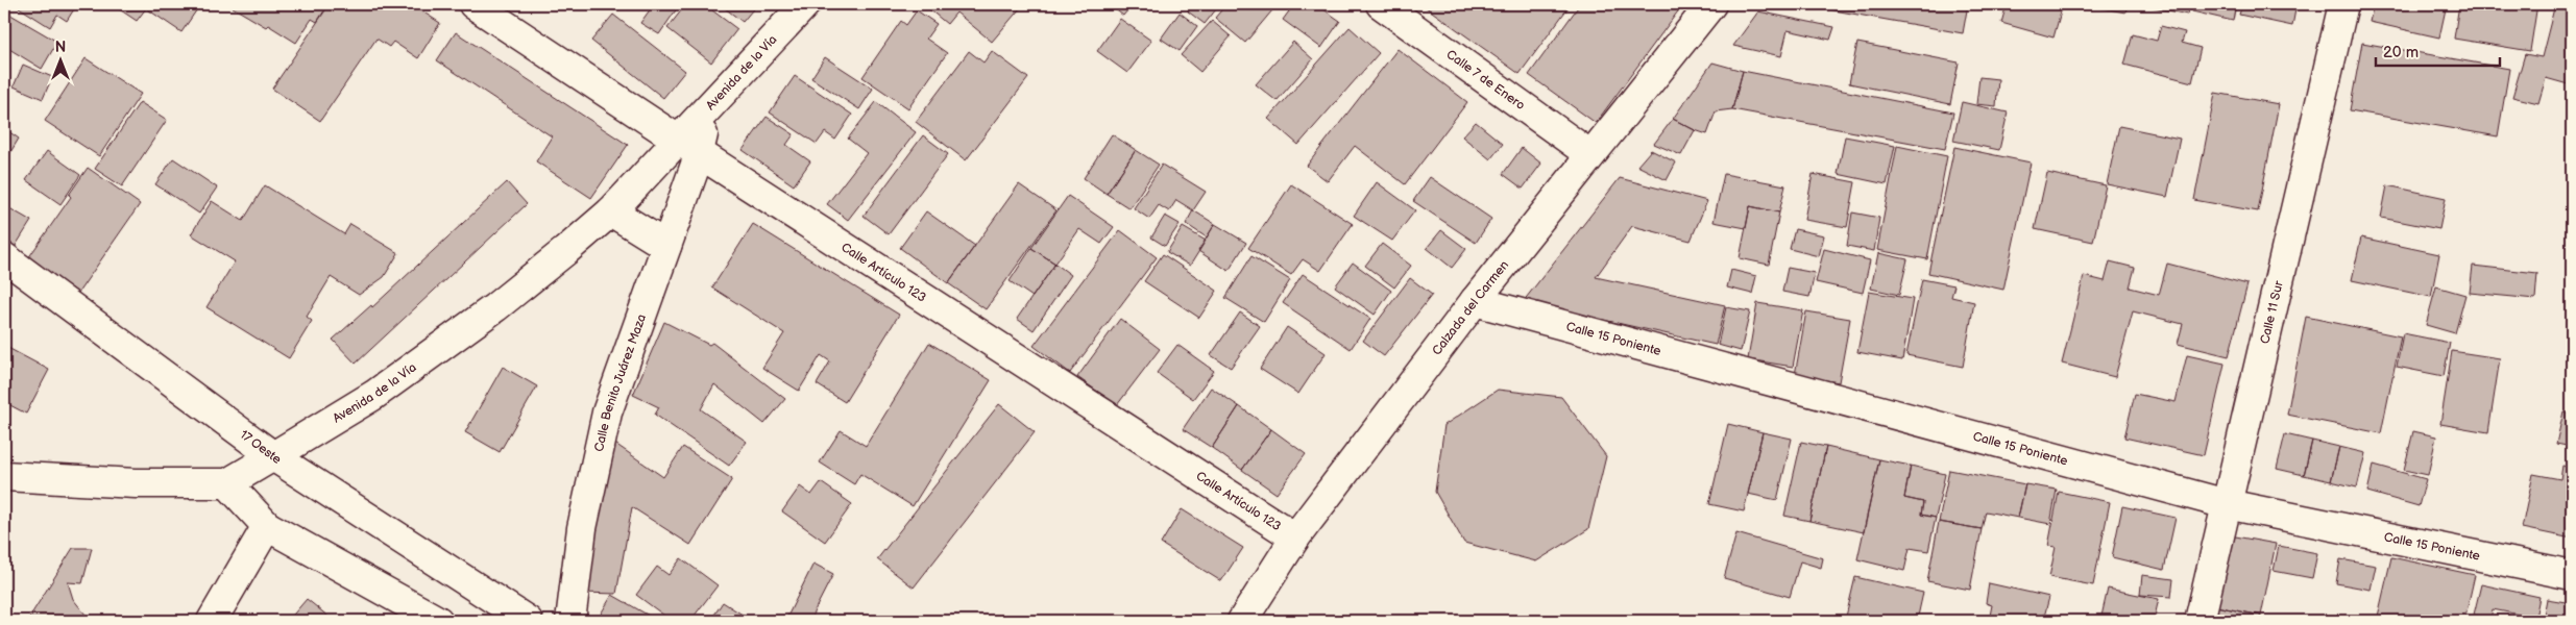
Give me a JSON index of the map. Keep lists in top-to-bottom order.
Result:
{
  "streets": {
    "street": [
      "Avenida de la Vía",
      "Calle 7 de Enero",
      "Calle Artículo 123",
      "Calzada del Carmen",
      "Calle 11 Sur",
      "Calle 15 Poniente",
      "Calle Benito Juárez Maza",
      "17 Oeste"
    ]
  },
  "crossings": [
    ["Avenida de la Vía", "Calle Artículo 123"],
    ["Avenida de la Vía", "Calle Benito Juárez Maza"],
    ["Avenida de la Vía", "17 Oeste"],
    ["Calle 7 de Enero", "Calzada del Carmen"],
    ["Calle Artículo 123", "Calzada del Carmen"],
    ["Calle Artículo 123", "Calle Benito Juárez Maza"],
    ["Calzada del Carmen", "Calle 15 Poniente"],
    ["Calle 11 Sur", "Calle 15 Poniente"]
  ],
  "scale_bar": "20 m",
  "north": "top"
}
